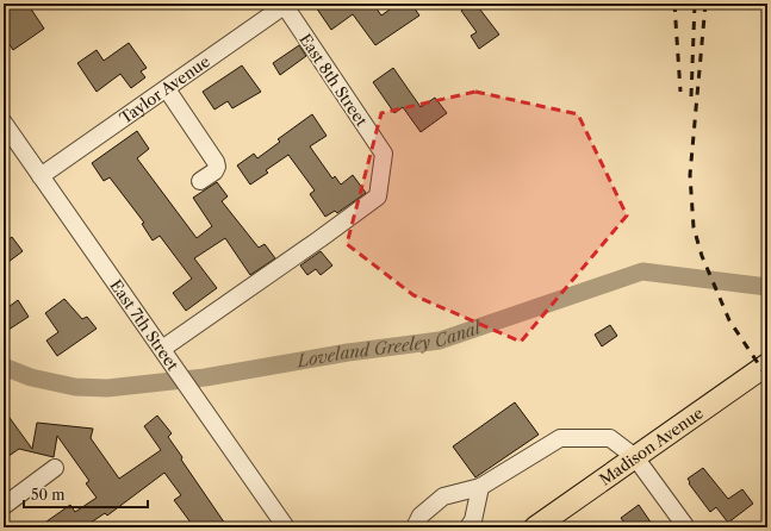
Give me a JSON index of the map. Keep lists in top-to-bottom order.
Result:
{
  "streets": {
    "main road": ["Madison Avenue"],
    "street": ["East 8th Street", "Taylor Avenue", "East 7th Street"]
  },
  "crossings": [
    ["East 8th Street", "Taylor Avenue"],
    ["East 8th Street", "East 7th Street"],
    ["Taylor Avenue", "East 7th Street"]
  ],
  "water": ["Loveland Greeley Canal"],
  "scale_bar": "50 m"
}
